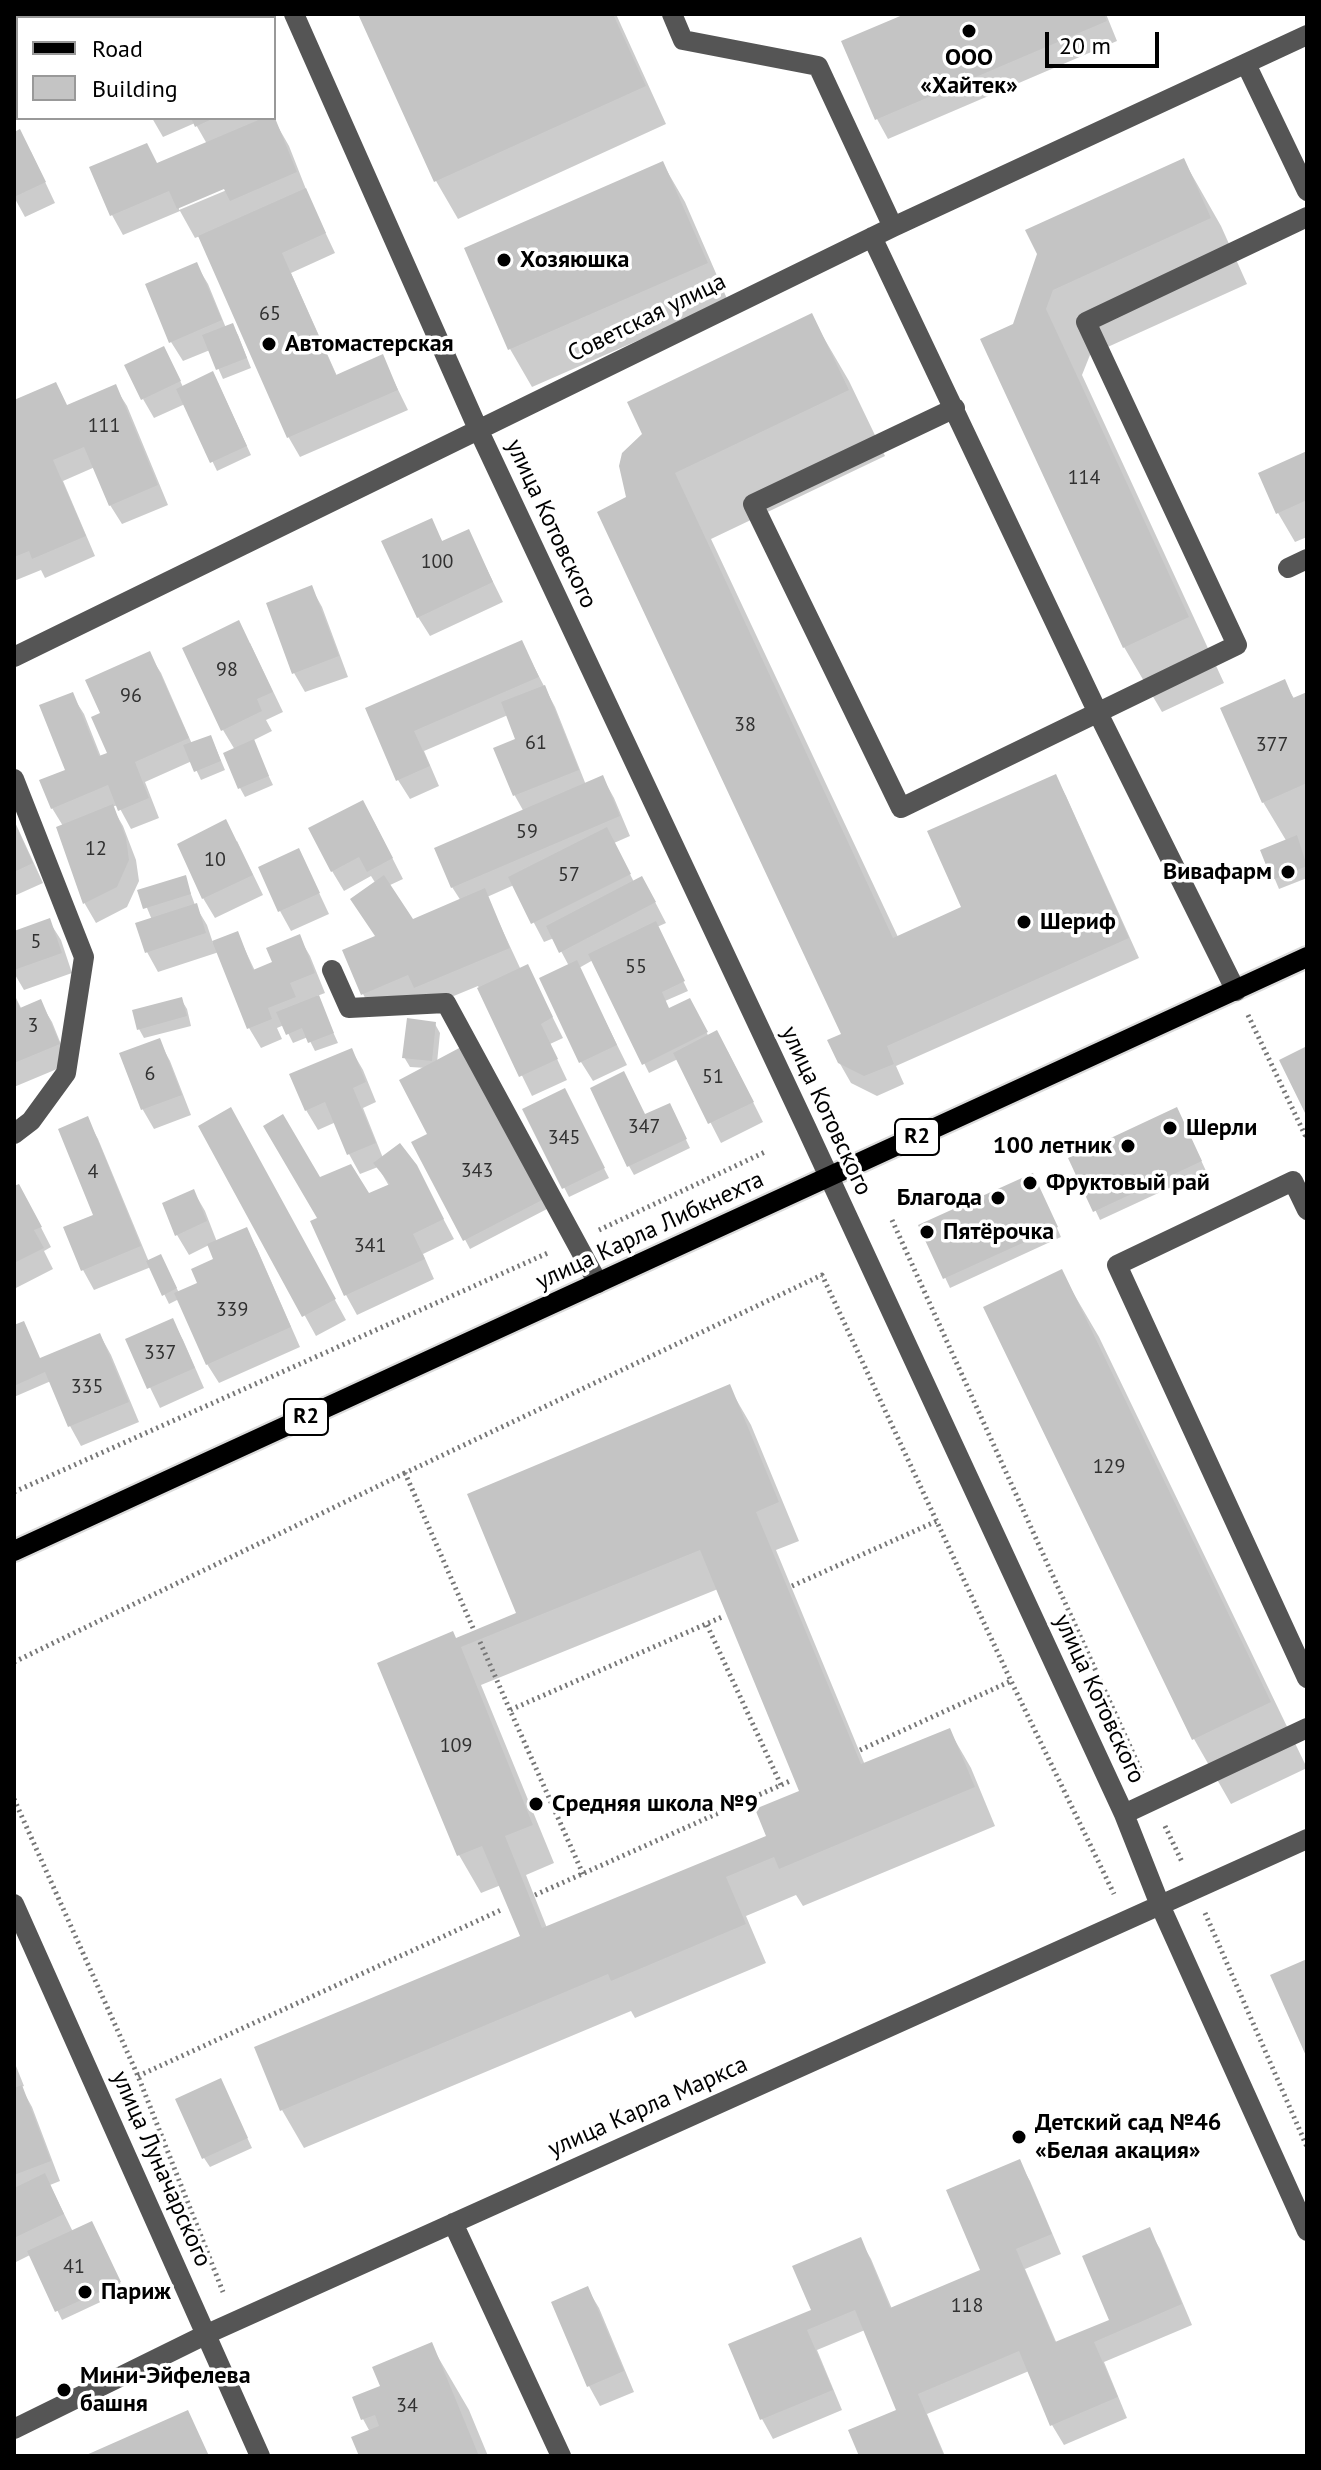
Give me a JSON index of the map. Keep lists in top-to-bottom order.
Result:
{
  "streets": {
    "main road": ["R2", "улица Карла Либкнехта"],
    "street": [
      "Советская улица",
      "улица Котовского",
      "улица Карла Маркса",
      "улица Луначарского"
    ]
  },
  "crossings": [
    ["Советская улица", "улица Котовского"],
    ["улица Котовского", "улица Карла Либкнехта"],
    ["улица Котовского", "улица Карла Маркса"],
    ["улица Карла Маркса", "улица Луначарского"]
  ],
  "places": [
    "ООО «Хайтек»",
    "Хозяюшка",
    "Автомастерская",
    "Вивафарм",
    "Шериф",
    "Шерли",
    "100 летник",
    "Фруктовый рай",
    "Благода",
    "Пятёрочка",
    "Средняя школа №9",
    "Детский сад №46 «Белая акация»",
    "Париж",
    "Мини-Эйфелева башня"
  ],
  "house_numbers": [
    "65",
    "111",
    "114",
    "100",
    "98",
    "96",
    "38",
    "61",
    "377",
    "59",
    "12",
    "10",
    "57",
    "5",
    "55",
    "3",
    "6",
    "51",
    "347",
    "345",
    "343",
    "4",
    "341",
    "339",
    "337",
    "335",
    "129",
    "109",
    "41",
    "118",
    "34"
  ],
  "legend": ["Road", "Building"],
  "scale_bar": "20 m"
}
